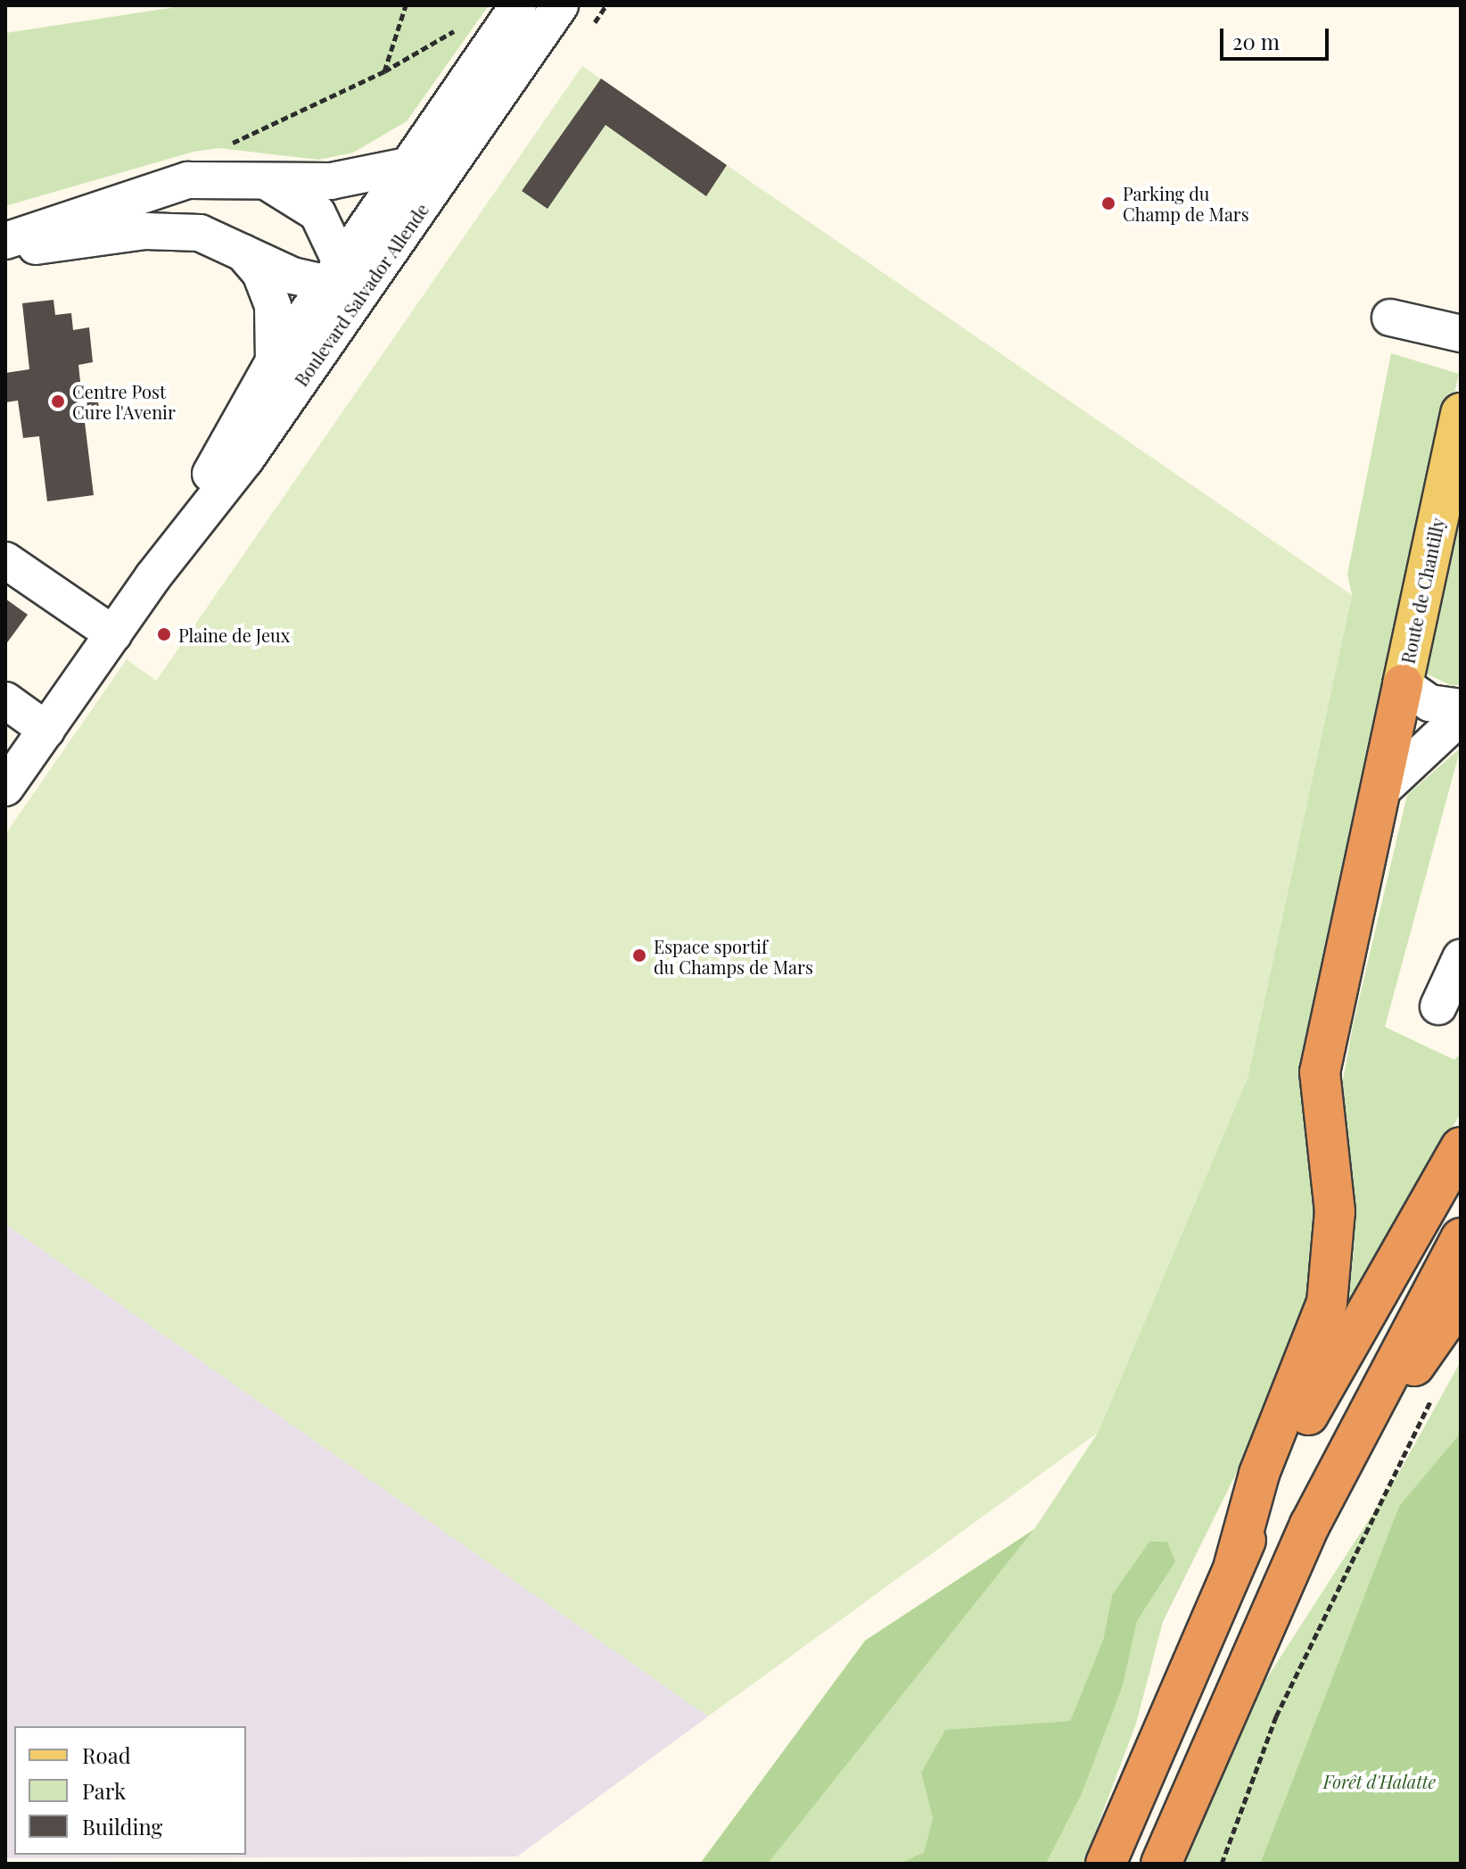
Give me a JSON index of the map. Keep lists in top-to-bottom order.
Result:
{
  "streets": {
    "main road": ["Route de Chantilly"],
    "street": ["Boulevard Salvador Allende"]
  },
  "parks": ["Forêt d'Halatte"],
  "places": [
    "Parking du Champ de Mars",
    "Centre Post Cure l'Avenir",
    "Plaine de Jeux",
    "Espace sportif du Champs de Mars"
  ],
  "legend": ["Road", "Park", "Building"],
  "scale_bar": "20 m"
}
